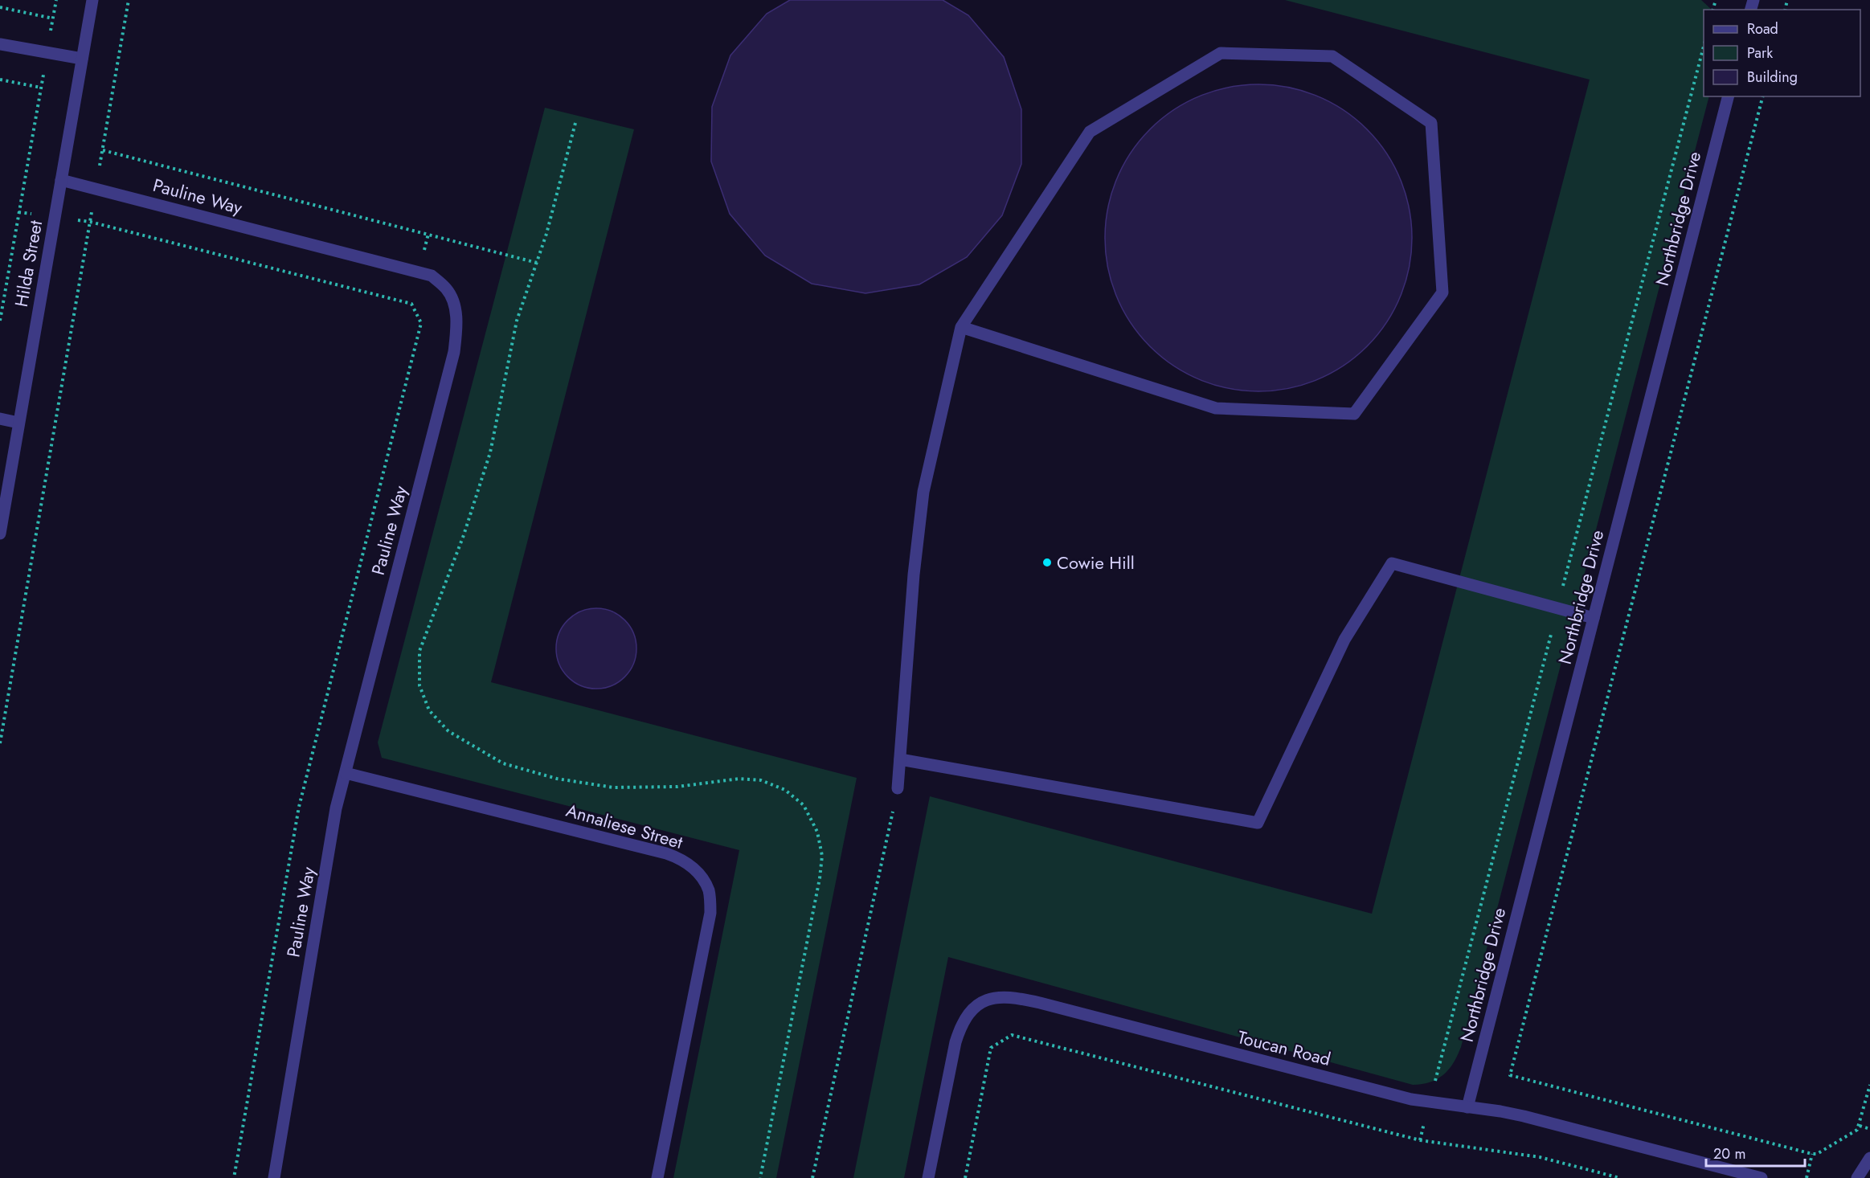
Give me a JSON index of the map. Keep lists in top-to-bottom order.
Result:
{
  "streets": {
    "street": [
      "Pauline Way",
      "Northbridge Drive",
      "Hilda Street",
      "Annaliese Street",
      "Toucan Road"
    ]
  },
  "crossings": [
    ["Pauline Way", "Hilda Street"],
    ["Pauline Way", "Annaliese Street"],
    ["Northbridge Drive", "Toucan Road"]
  ],
  "places": ["Cowie Hill"],
  "legend": ["Road", "Park", "Building"],
  "scale_bar": "20 m"
}
